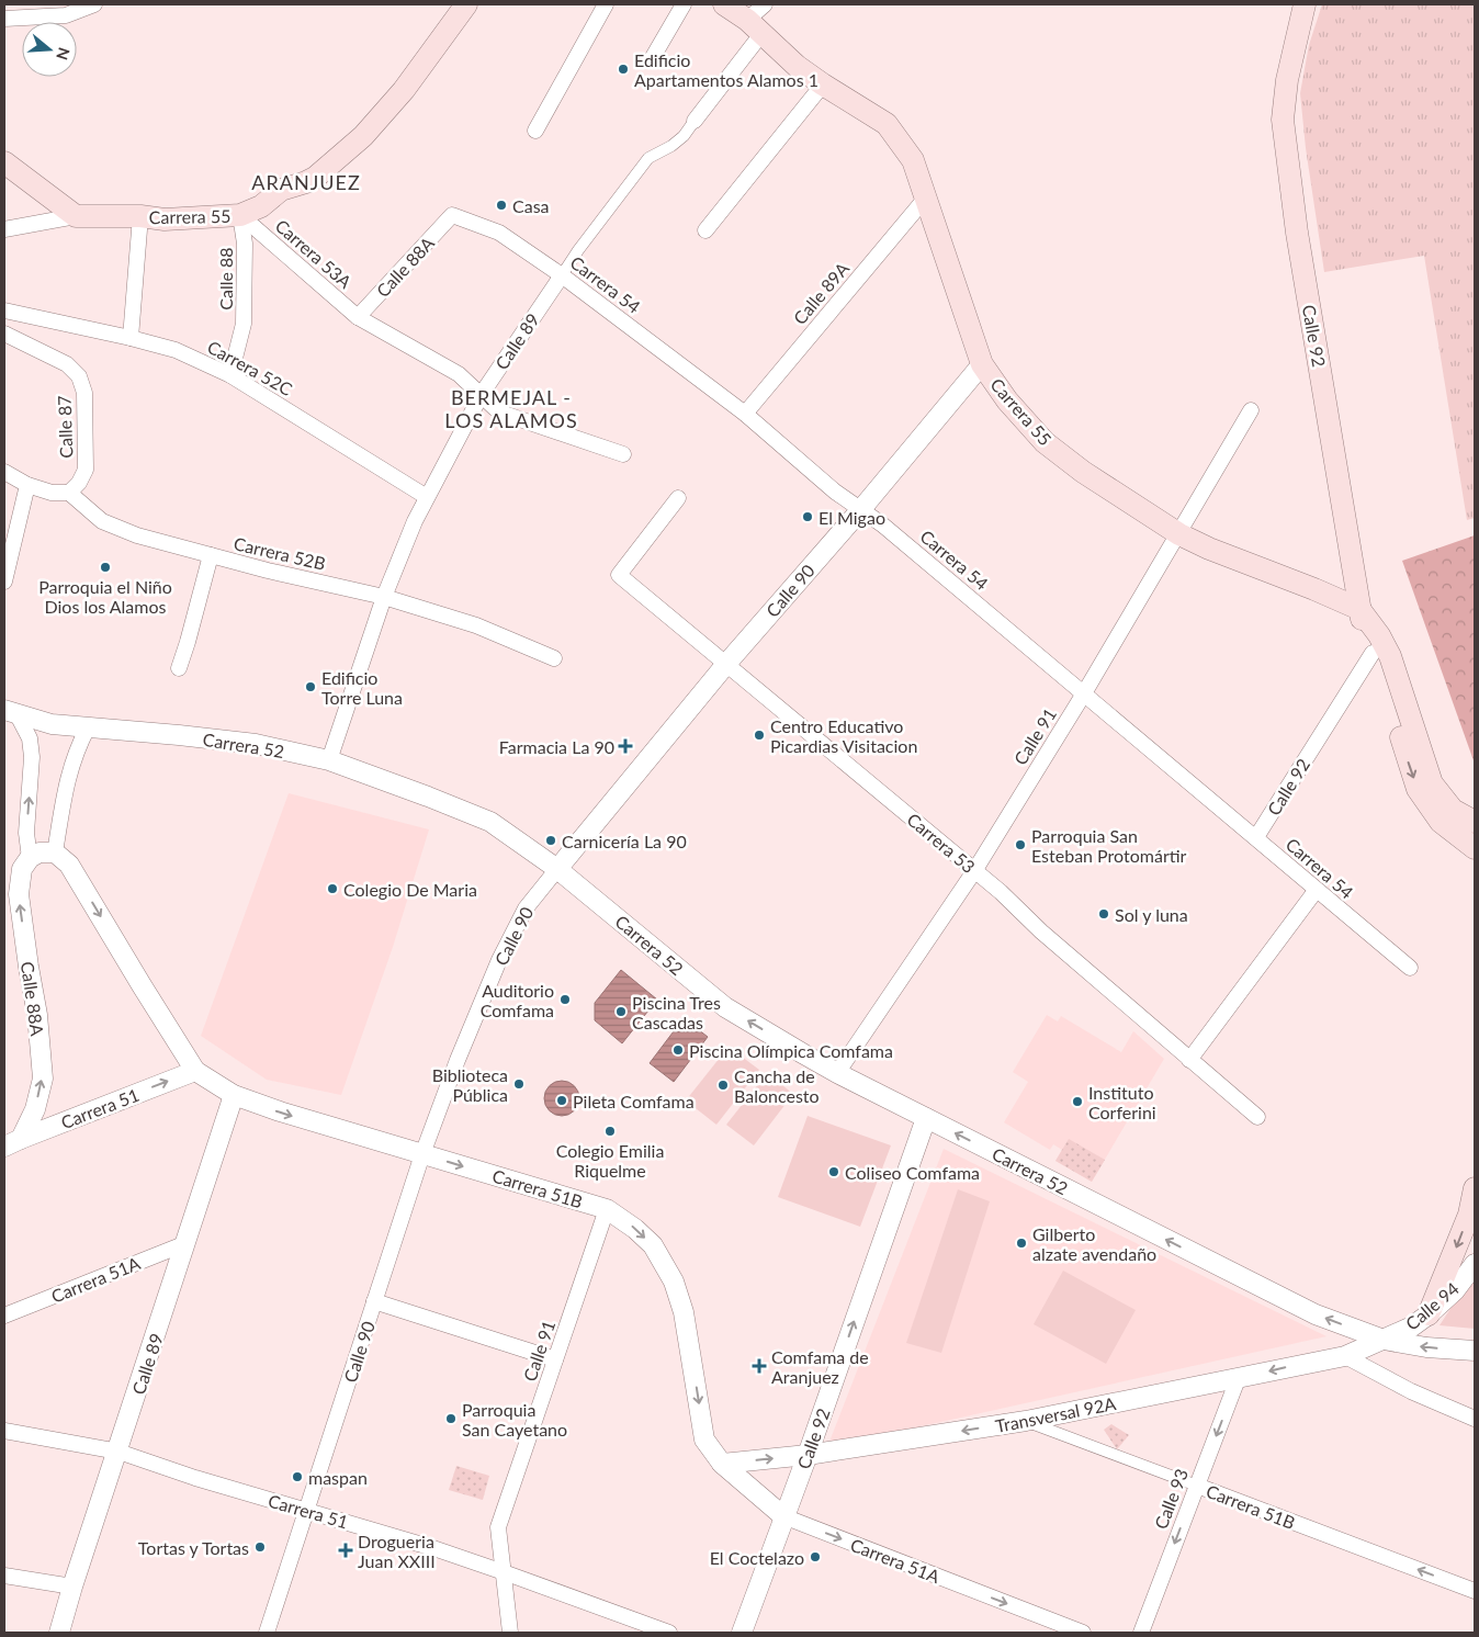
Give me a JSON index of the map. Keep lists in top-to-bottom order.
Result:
{
  "streets": {
    "main road": ["Carrera 55", "Calle 92"],
    "street": [
      "Carrera 53A",
      "Calle 88A",
      "Calle 88",
      "Carrera 54",
      "Calle 89A",
      "Calle 89",
      "Carrera 52C",
      "Calle 87",
      "Carrera 52B",
      "Calle 90",
      "Calle 91",
      "Carrera 52",
      "Carrera 53",
      "Carrera 51",
      "Carrera 51B",
      "Carrera 51A",
      "Calle 94",
      "Transversal 92A",
      "Calle 93"
    ]
  },
  "crossings": [
    ["Carrera 55", "Carrera 53A"],
    ["Carrera 55", "Calle 88"],
    ["Carrera 55", "Calle 89A"],
    ["Carrera 55", "Calle 92"],
    ["Carrera 55", "Calle 89"],
    ["Carrera 55", "Calle 90"],
    ["Carrera 55", "Calle 91"],
    ["Carrera 53A", "Calle 88A"],
    ["Carrera 53A", "Calle 88"],
    ["Carrera 53A", "Calle 89"],
    ["Calle 88A", "Carrera 54"],
    ["Calle 88A", "Carrera 52"],
    ["Calle 88A", "Carrera 51"],
    ["Calle 88", "Carrera 52C"],
    ["Carrera 54", "Calle 89A"],
    ["Carrera 54", "Calle 92"],
    ["Carrera 54", "Calle 89"],
    ["Carrera 54", "Calle 90"],
    ["Carrera 54", "Calle 91"],
    ["Calle 92", "Carrera 52"],
    ["Calle 92", "Carrera 51A"],
    ["Calle 92", "Transversal 92A"],
    ["Calle 89", "Carrera 52C"],
    ["Calle 89", "Carrera 52B"],
    ["Calle 89", "Carrera 52"],
    ["Calle 89", "Carrera 51"],
    ["Calle 89", "Carrera 51B"],
    ["Calle 89", "Carrera 51A"],
    ["Calle 87", "Carrera 52B"],
    ["Calle 90", "Carrera 52"],
    ["Calle 90", "Carrera 53"],
    ["Calle 90", "Carrera 51"],
    ["Calle 90", "Carrera 51B"],
    ["Calle 91", "Carrera 52"],
    ["Calle 91", "Carrera 53"],
    ["Calle 91", "Carrera 51"],
    ["Calle 91", "Carrera 51B"],
    ["Carrera 52", "Calle 94"],
    ["Carrera 52", "Transversal 92A"],
    ["Carrera 51", "Carrera 51B"],
    ["Carrera 51B", "Carrera 51A"],
    ["Carrera 51B", "Transversal 92A"],
    ["Carrera 51B", "Calle 93"],
    ["Carrera 51A", "Transversal 92A"],
    ["Calle 94", "Transversal 92A"],
    ["Transversal 92A", "Calle 93"]
  ],
  "one_way": [
    "Calle 88A",
    "Carrera 52",
    "Carrera 51A",
    "Calle 93"
  ],
  "districts": ["ARANJUEZ", "BERMEJAL - LOS ALAMOS"],
  "places": {
    "other": [
      "Edificio Apartamentos Alamos 1",
      "Casa",
      "El Migao",
      "Parroquia el Niño Dios los Alamos",
      "Edificio Torre Luna",
      "Centro Educativo Picardias Visitacion",
      "Carnicería La 90",
      "Parroquia San Esteban Protomártir",
      "Colegio De Maria",
      "Sol y luna",
      "Auditorio Comfama",
      "Piscina Tres Cascadas",
      "Piscina Olímpica Comfama",
      "Biblioteca Pública",
      "Cancha de Baloncesto",
      "Pileta Comfama",
      "Instituto Corferini",
      "Colegio Emilia Riquelme",
      "Coliseo Comfama",
      "Gilberto alzate avendaño",
      "Parroquia San Cayetano",
      "maspan",
      "Tortas y Tortas",
      "El Coctelazo"
    ],
    "health": ["Farmacia La 90", "Comfama de Aranjuez", "Drogueria Juan XXIII"]
  },
  "north": "right"
}
